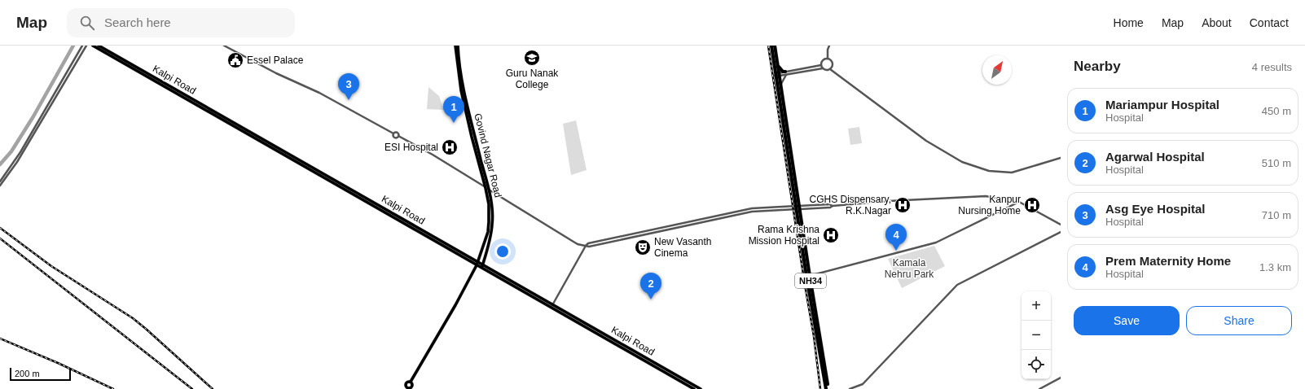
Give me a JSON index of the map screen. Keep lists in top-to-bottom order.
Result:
{
  "streets": {
    "highway": ["NH34"],
    "main road": ["Kalpi Road", "Govind Nagar Road"]
  },
  "crossings": [
    ["Kalpi Road", "Govind Nagar Road"]
  ],
  "parks": ["Kamala Nehru Park"],
  "places": {
    "school or university": ["Guru Nanak College"],
    "public building": ["Essel Palace"],
    "hospital": [
      "ESI Hospital",
      "CGHS Dispensary, R.K.Nagar",
      "Kanpur Nursing Home",
      "Rama Krishna Mission Hospital"
    ],
    "theatre": ["New Vasanth Cinema"]
  },
  "scale_bar": "200 m",
  "north": "top right",
  "page": {
    "header": "Map",
    "search": "Search here",
    "nav": [
      "Home",
      "Map",
      "About",
      "Contact"
    ],
    "heading": ["Nearby", "4 results"],
    "pins": [
      "3",
      "1",
      "4",
      "2"
    ],
    "list": [
      {
        "mark": "1",
        "name": "Mariampur Hospital",
        "note": "Hospital",
        "value": "450 m"
      },
      {
        "mark": "2",
        "name": "Agarwal Hospital",
        "note": "Hospital",
        "value": "510 m"
      },
      {
        "mark": "3",
        "name": "Asg Eye Hospital",
        "note": "Hospital",
        "value": "710 m"
      },
      {
        "mark": "4",
        "name": "Prem Maternity Home",
        "note": "Hospital",
        "value": "1.3 km"
      }
    ],
    "map_buttons": ["+", "−"],
    "buttons": ["Save", "Share"],
    "scale": "200 m"
  }
}
